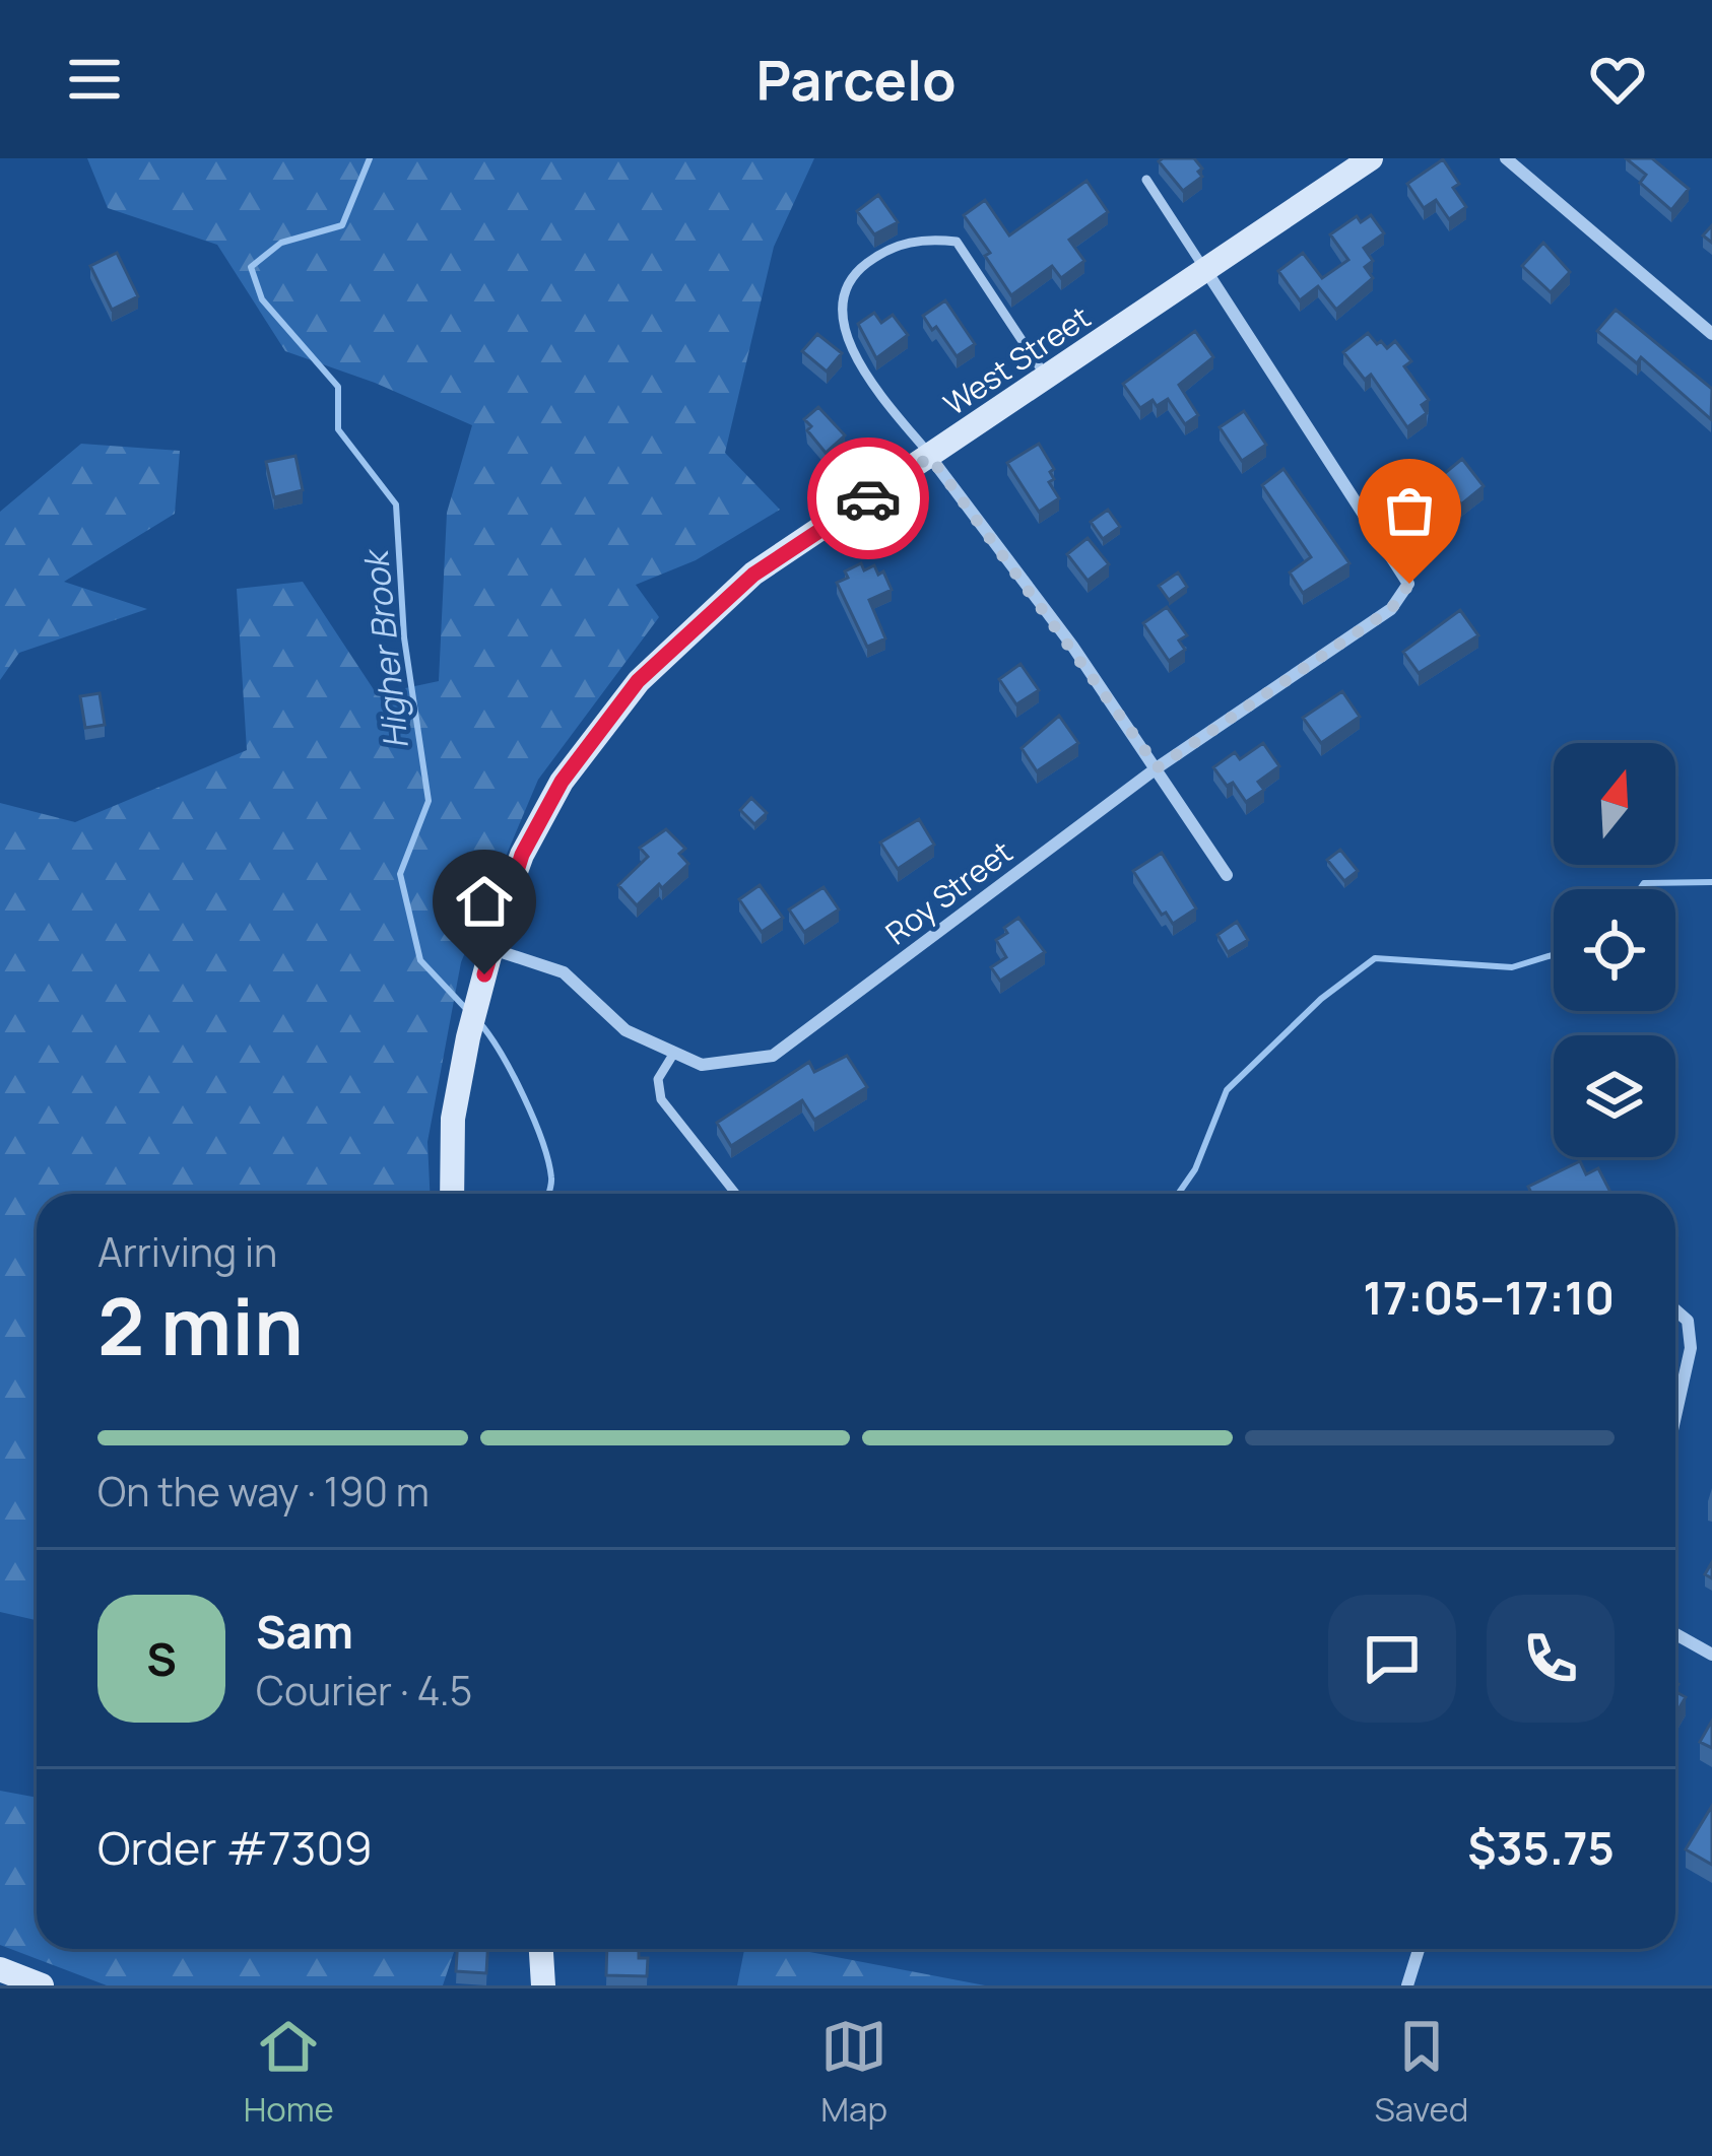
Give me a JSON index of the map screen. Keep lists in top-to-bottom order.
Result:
{
  "streets": {
    "main road": ["West Street"],
    "street": ["Roy Street"]
  },
  "crossings": [
    ["West Street", "Roy Street"]
  ],
  "water": ["Higher Brook"],
  "north": "top",
  "page": {
    "header": "Parcelo",
    "heading": ["2 min", "Arriving in", "17:05–17:10"],
    "panel": [
      "Sam",
      "Courier · 4.5",
      "Order #7309",
      "$35.75"
    ],
    "bar": "On the way · 190 m",
    "round": "S",
    "tabs": ["Home", "Map", "Saved"]
  }
}
